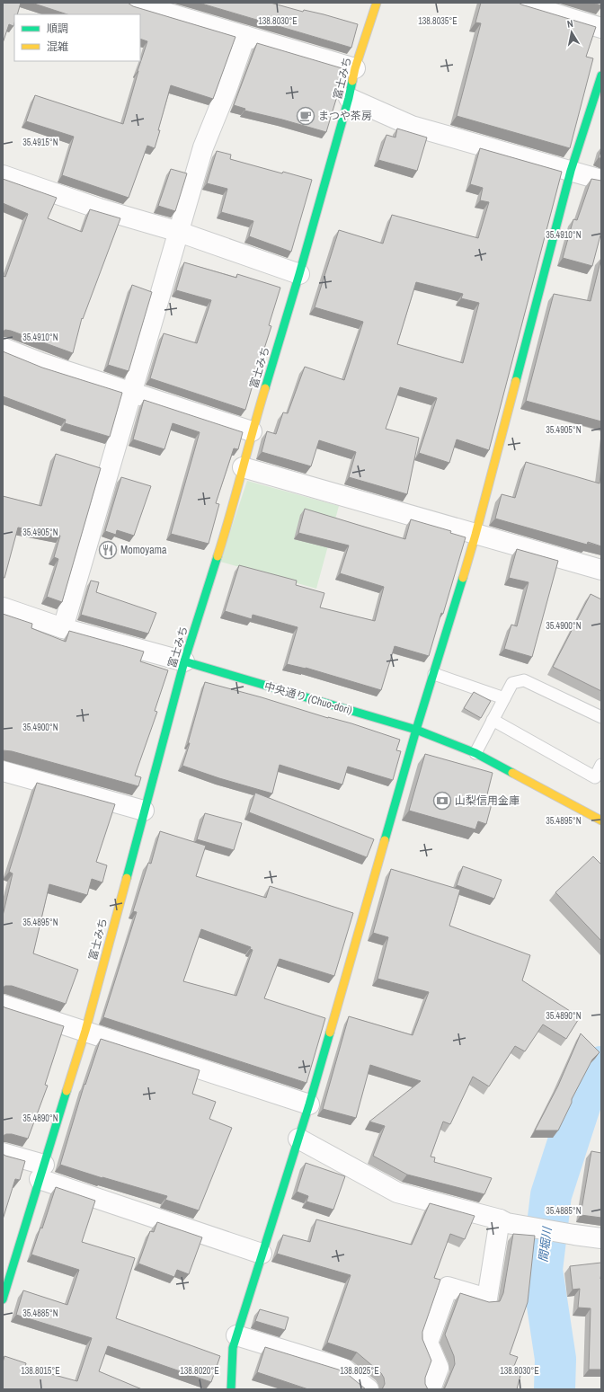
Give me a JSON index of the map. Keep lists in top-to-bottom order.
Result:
{
  "streets": {
    "main road": ["富士みち", "中央通り (Chuo-dori)"]
  },
  "crossings": [
    ["富士みち", "中央通り (Chuo-dori)"]
  ],
  "water": ["間堀川"],
  "places": {
    "cafe": ["まつや茶房"],
    "restaurant": ["Momoyama"],
    "bank": ["山梨信用金庫"]
  },
  "legend": ["順調", "混雑"],
  "north": "top",
  "coordinates": [
    "138.8030°E",
    "138.8035°E",
    "35.4915°N",
    "35.4910°N",
    "35.4905°N",
    "35.4900°N",
    "35.4895°N",
    "35.4890°N",
    "35.4885°N",
    "138.8015°E",
    "138.8020°E",
    "138.8025°E"
  ]
}
